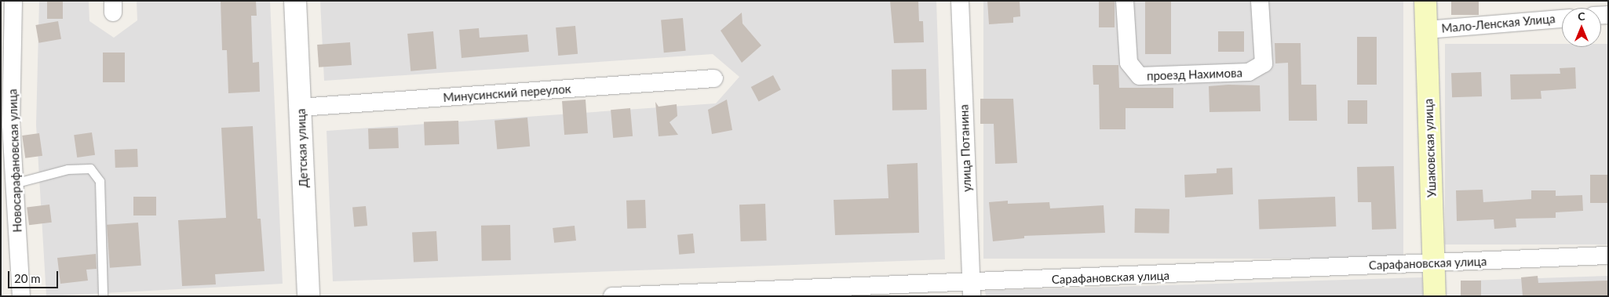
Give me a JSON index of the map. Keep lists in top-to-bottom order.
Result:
{
  "streets": {
    "main road": ["Ушаковская улица"],
    "street": [
      "Мало-Ленская Улица",
      "проезд Нахимова",
      "Минусинский переулок",
      "Детская улица",
      "улица Потанина",
      "Новосарафановская улица",
      "Сарафановская улица"
    ]
  },
  "crossings": [
    ["Мало-Ленская Улица", "Ушаковская улица"],
    ["Минусинский переулок", "Детская улица"],
    ["улица Потанина", "Сарафановская улица"],
    ["Ушаковская улица", "Сарафановская улица"]
  ],
  "scale_bar": "20 m",
  "north": "top"
}
